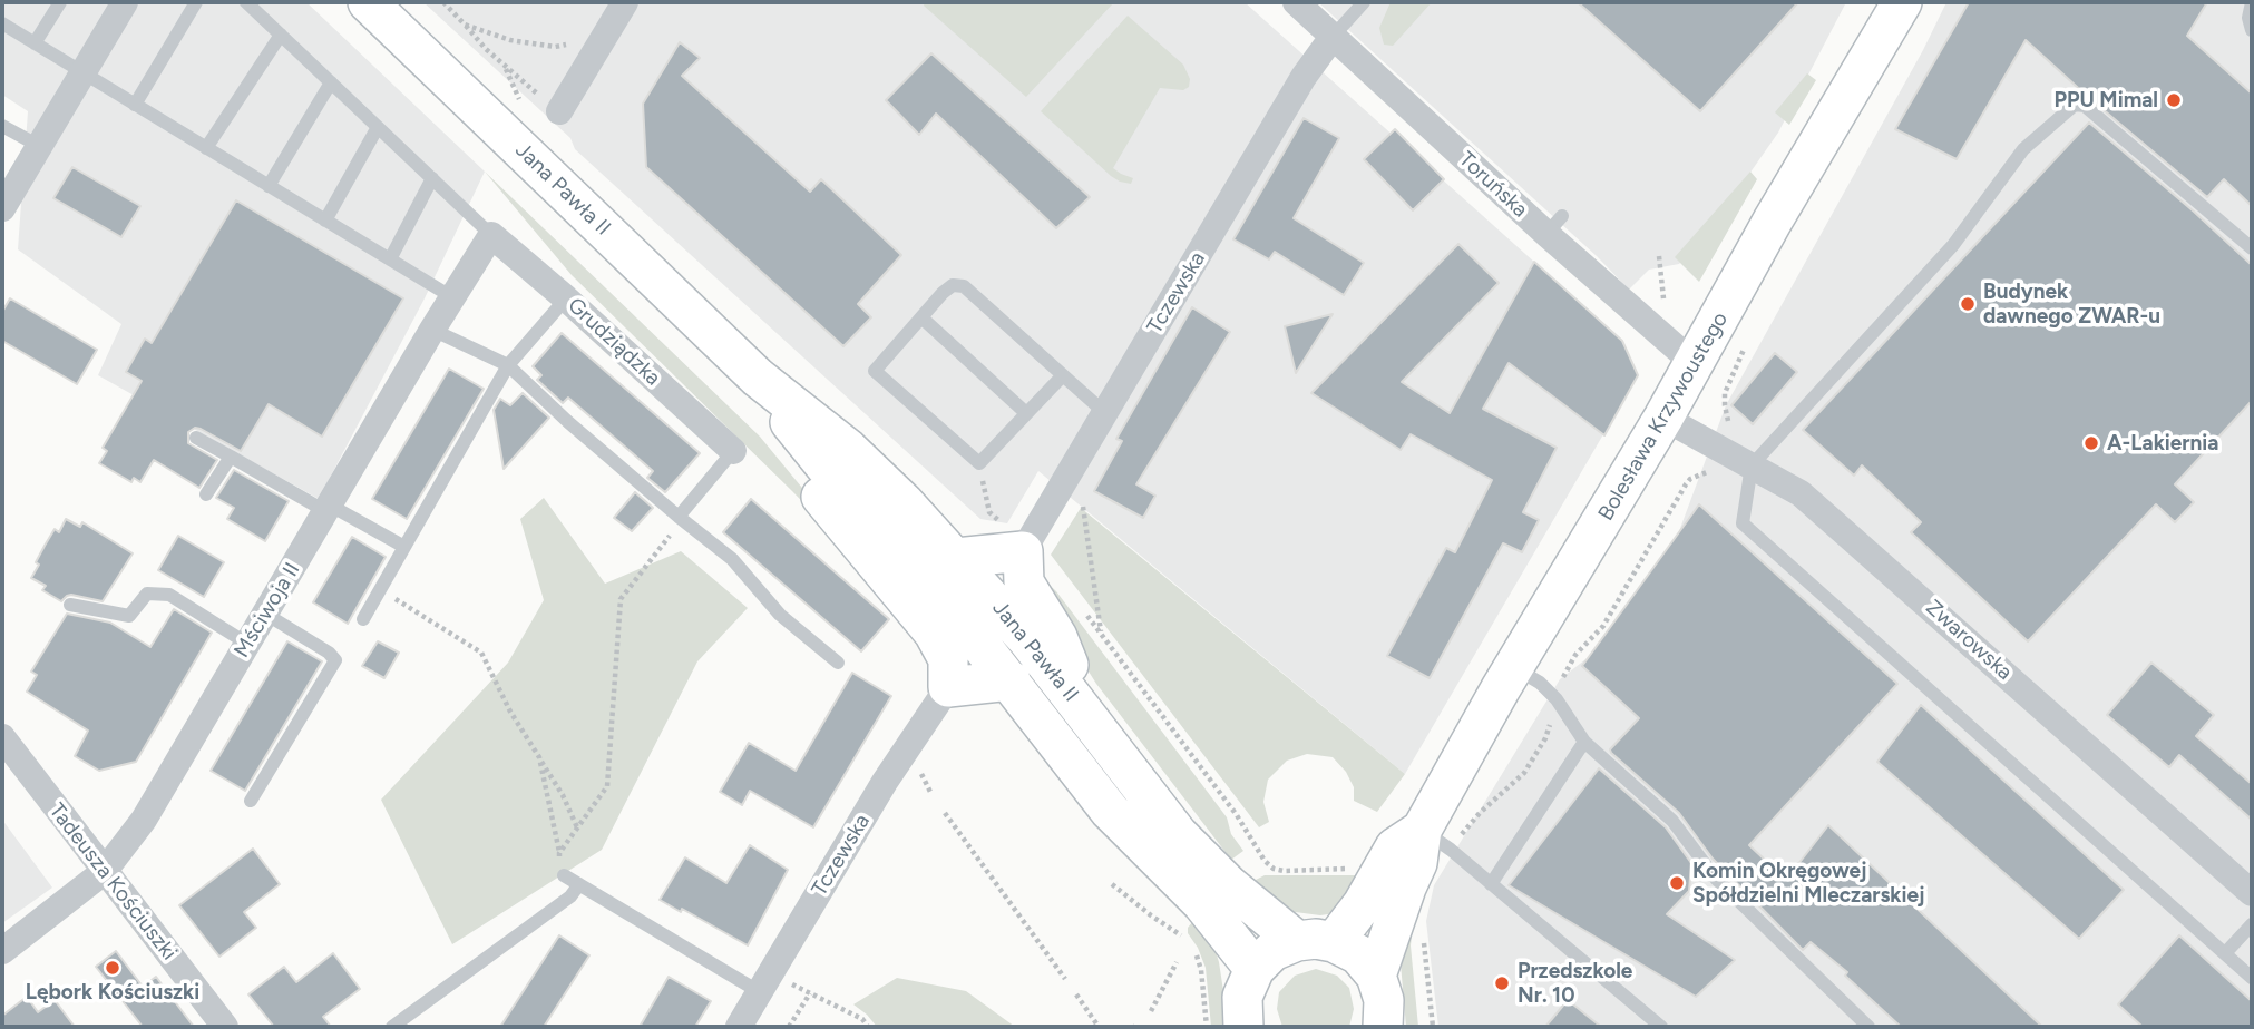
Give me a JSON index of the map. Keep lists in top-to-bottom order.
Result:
{
  "streets": {
    "main road": ["Jana Pawła II", "Bolesława Krzywoustego"],
    "street": [
      "Toruńska",
      "Tczewska",
      "Grudziądzka",
      "Mściwoja II",
      "Zwarowska",
      "Tadeusza Kościuszki"
    ]
  },
  "crossings": [
    ["Toruńska", "Tczewska"],
    ["Toruńska", "Bolesława Krzywoustego"],
    ["Jana Pawła II", "Bolesława Krzywoustego"],
    ["Grudziądzka", "Mściwoja II"],
    ["Bolesława Krzywoustego", "Zwarowska"],
    ["Mściwoja II", "Tadeusza Kościuszki"]
  ],
  "places": [
    "PPU Mimal",
    "Budynek dawnego ZWAR-u",
    "A-Lakiernia",
    "Komin Okręgowej Spółdzielni Mleczarskiej",
    "Lębork Kościuszki",
    "Przedszkole Nr. 10"
  ]
}
